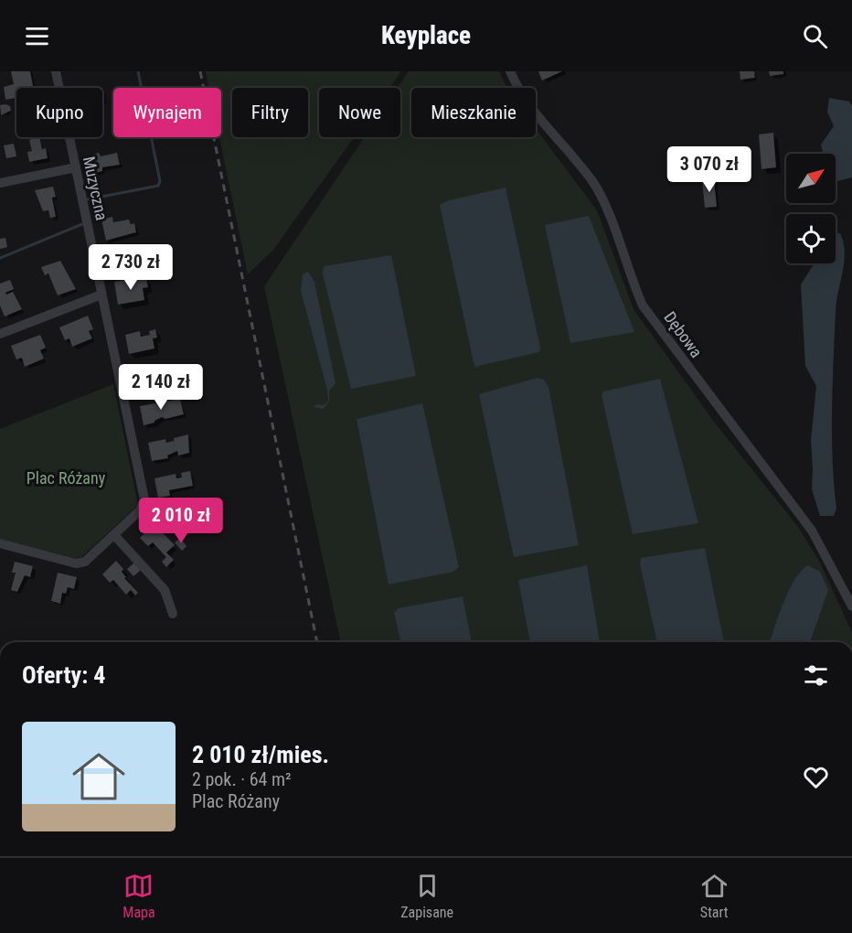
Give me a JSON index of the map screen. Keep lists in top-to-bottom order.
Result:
{
  "streets": {
    "street": ["Muzyczna", "Dębowa"]
  },
  "parks": ["Plac Różany"],
  "north": "top right",
  "page": {
    "header": "Keyplace",
    "chip": [
      "Kupno",
      "Wynajem",
      "Filtry",
      "Nowe",
      "Mieszkanie"
    ],
    "price": [
      "3 070 zł",
      "2 730 zł",
      "2 140 zł",
      "2 010 zł"
    ],
    "heading": "Oferty: 4",
    "list": [
      {
        "name": "2 010 zł/mies.",
        "note": "2 pok. · 64 m² · Plac Różany"
      }
    ],
    "tabs": ["Mapa", "Zapisane", "Start"]
  }
}
